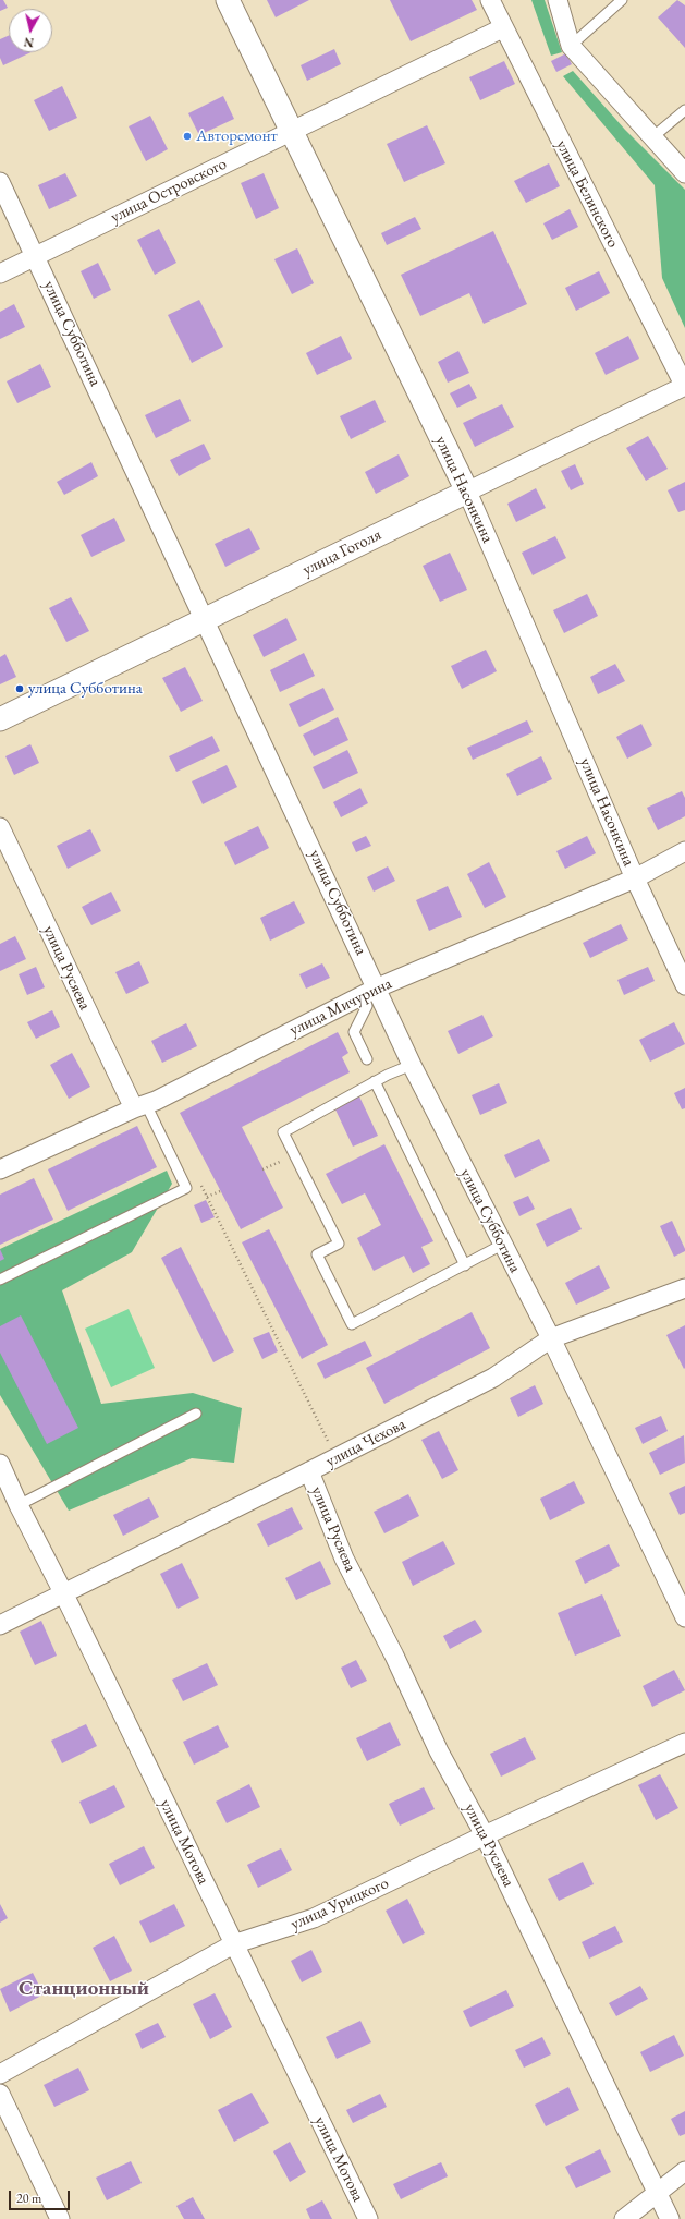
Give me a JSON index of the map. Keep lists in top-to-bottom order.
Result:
{
  "streets": {
    "street": [
      "улица Островского",
      "улица Белинского",
      "улица Субботина",
      "улица Насонкина",
      "улица Гоголя",
      "улица Русяева",
      "улица Мичурина",
      "улица Чехова",
      "улица Мотова",
      "улица Урицкого"
    ]
  },
  "crossings": [
    ["улица Островского", "улица Белинского"],
    ["улица Островского", "улица Субботина"],
    ["улица Островского", "улица Насонкина"],
    ["улица Белинского", "улица Гоголя"],
    ["улица Субботина", "улица Гоголя"],
    ["улица Субботина", "улица Мичурина"],
    ["улица Субботина", "улица Чехова"],
    ["улица Насонкина", "улица Гоголя"],
    ["улица Насонкина", "улица Мичурина"],
    ["улица Русяева", "улица Мичурина"],
    ["улица Русяева", "улица Чехова"],
    ["улица Русяева", "улица Урицкого"],
    ["улица Чехова", "улица Мотова"],
    ["улица Мотова", "улица Урицкого"]
  ],
  "districts": ["Станционный"],
  "places": ["Авторемонт", "улица Субботина"],
  "scale_bar": "20 m",
  "north": "bottom"
}
